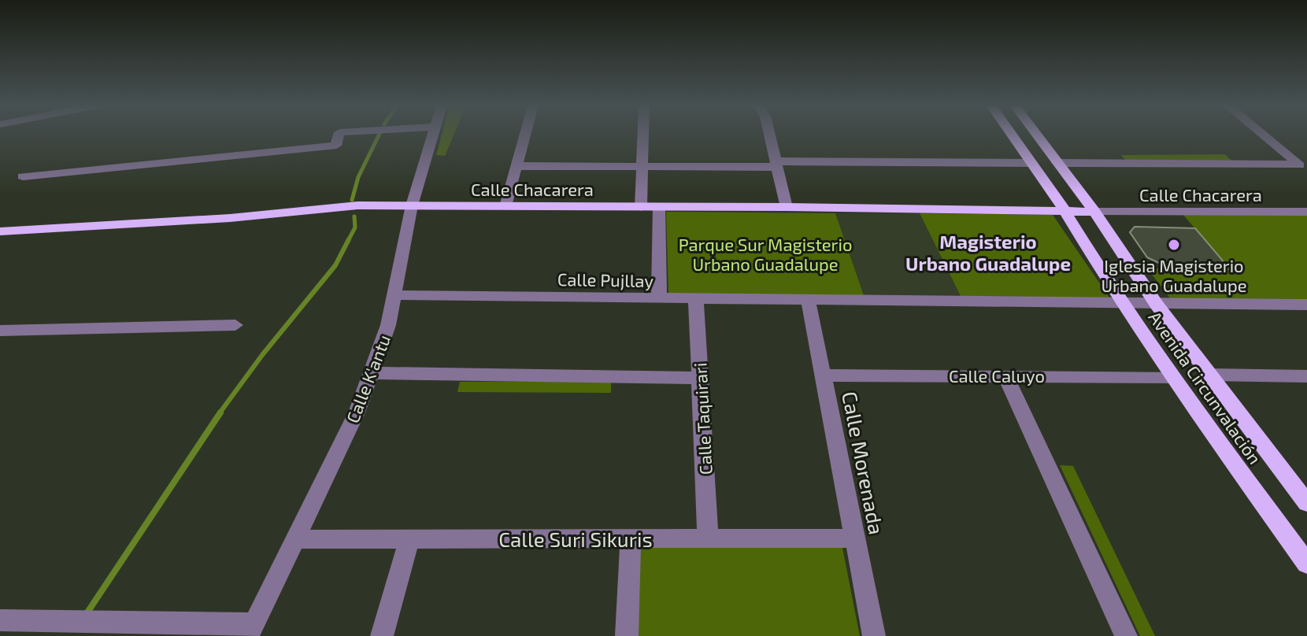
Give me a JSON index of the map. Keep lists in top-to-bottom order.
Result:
{
  "streets": {
    "main road": ["Calle Chacarera", "Avenida Circunvalación"],
    "street": [
      "Calle Pujllay",
      "Calle Caluyo",
      "Calle K'antu",
      "Calle Taquirari",
      "Calle Morenada",
      "Calle Suri Sikuris"
    ]
  },
  "crossings": [
    ["Calle Chacarera", "Calle K'antu"],
    ["Calle Chacarera", "Avenida Circunvalación"],
    ["Calle Pujllay", "Calle K'antu"],
    ["Calle Pujllay", "Avenida Circunvalación"],
    ["Calle Pujllay", "Calle Taquirari"],
    ["Calle Pujllay", "Calle Morenada"],
    ["Calle Caluyo", "Avenida Circunvalación"],
    ["Calle Caluyo", "Calle Morenada"],
    ["Calle K'antu", "Calle Suri Sikuris"],
    ["Calle Taquirari", "Calle Suri Sikuris"],
    ["Calle Morenada", "Calle Suri Sikuris"]
  ],
  "districts": ["Magisterio Urbano Guadalupe"],
  "parks": ["Parque Sur Magisterio Urbano Guadalupe"],
  "places": ["Iglesia Magisterio Urbano Guadalupe"]
}
